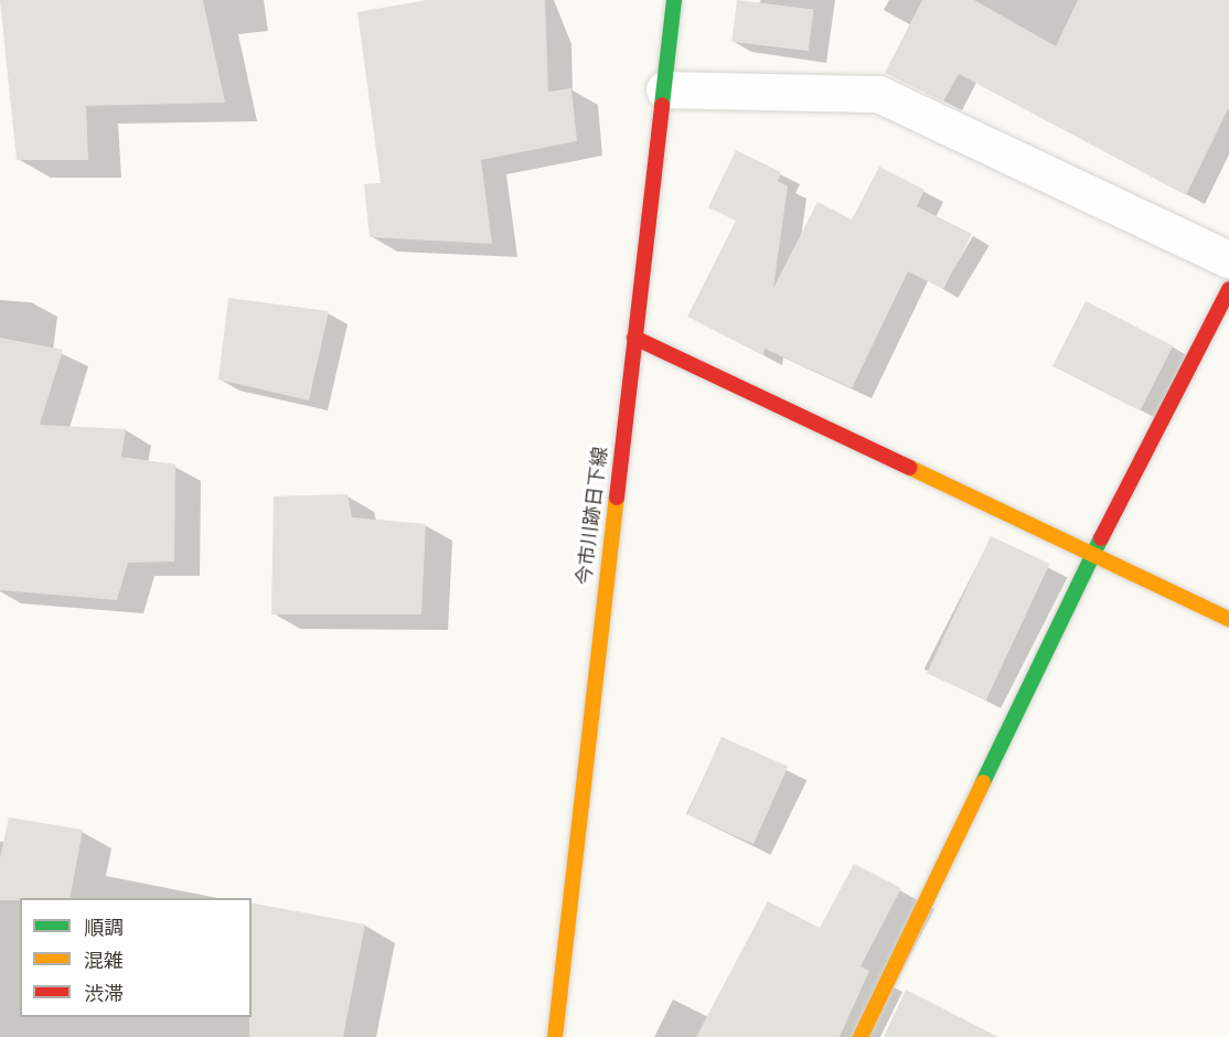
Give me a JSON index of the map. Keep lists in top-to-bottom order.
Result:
{
  "streets": {
    "street": ["今市川跡日下線"]
  },
  "legend": ["順調", "混雑", "渋滞"]
}
